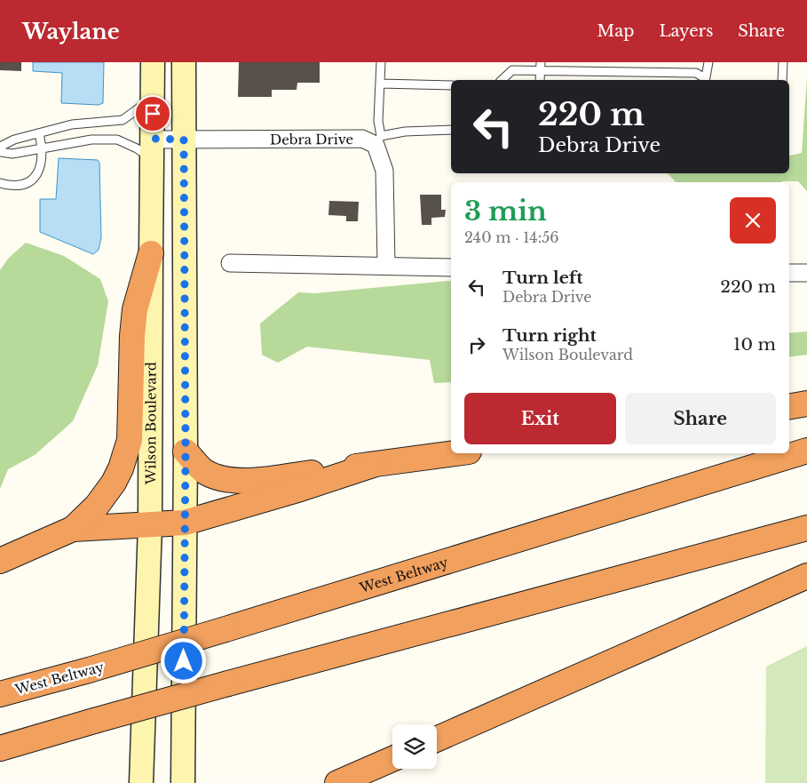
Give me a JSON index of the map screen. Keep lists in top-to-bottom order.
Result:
{
  "streets": {
    "highway": ["West Beltway"],
    "main road": ["Wilson Boulevard"],
    "street": ["Debra Drive"]
  },
  "crossings": [
    ["Debra Drive", "Wilson Boulevard"]
  ],
  "page": {
    "header": "Waylane",
    "nav": ["Map", "Layers", "Share"],
    "turn": ["220 m", "Debra Drive"],
    "heading": ["3 min", "240 m · 14:56"],
    "list": [
      {
        "name": "Turn left",
        "note": "Debra Drive",
        "value": "220 m"
      },
      {
        "name": "Turn right",
        "note": "Wilson Boulevard",
        "value": "10 m"
      }
    ],
    "buttons": ["Exit", "Share"]
  }
}
